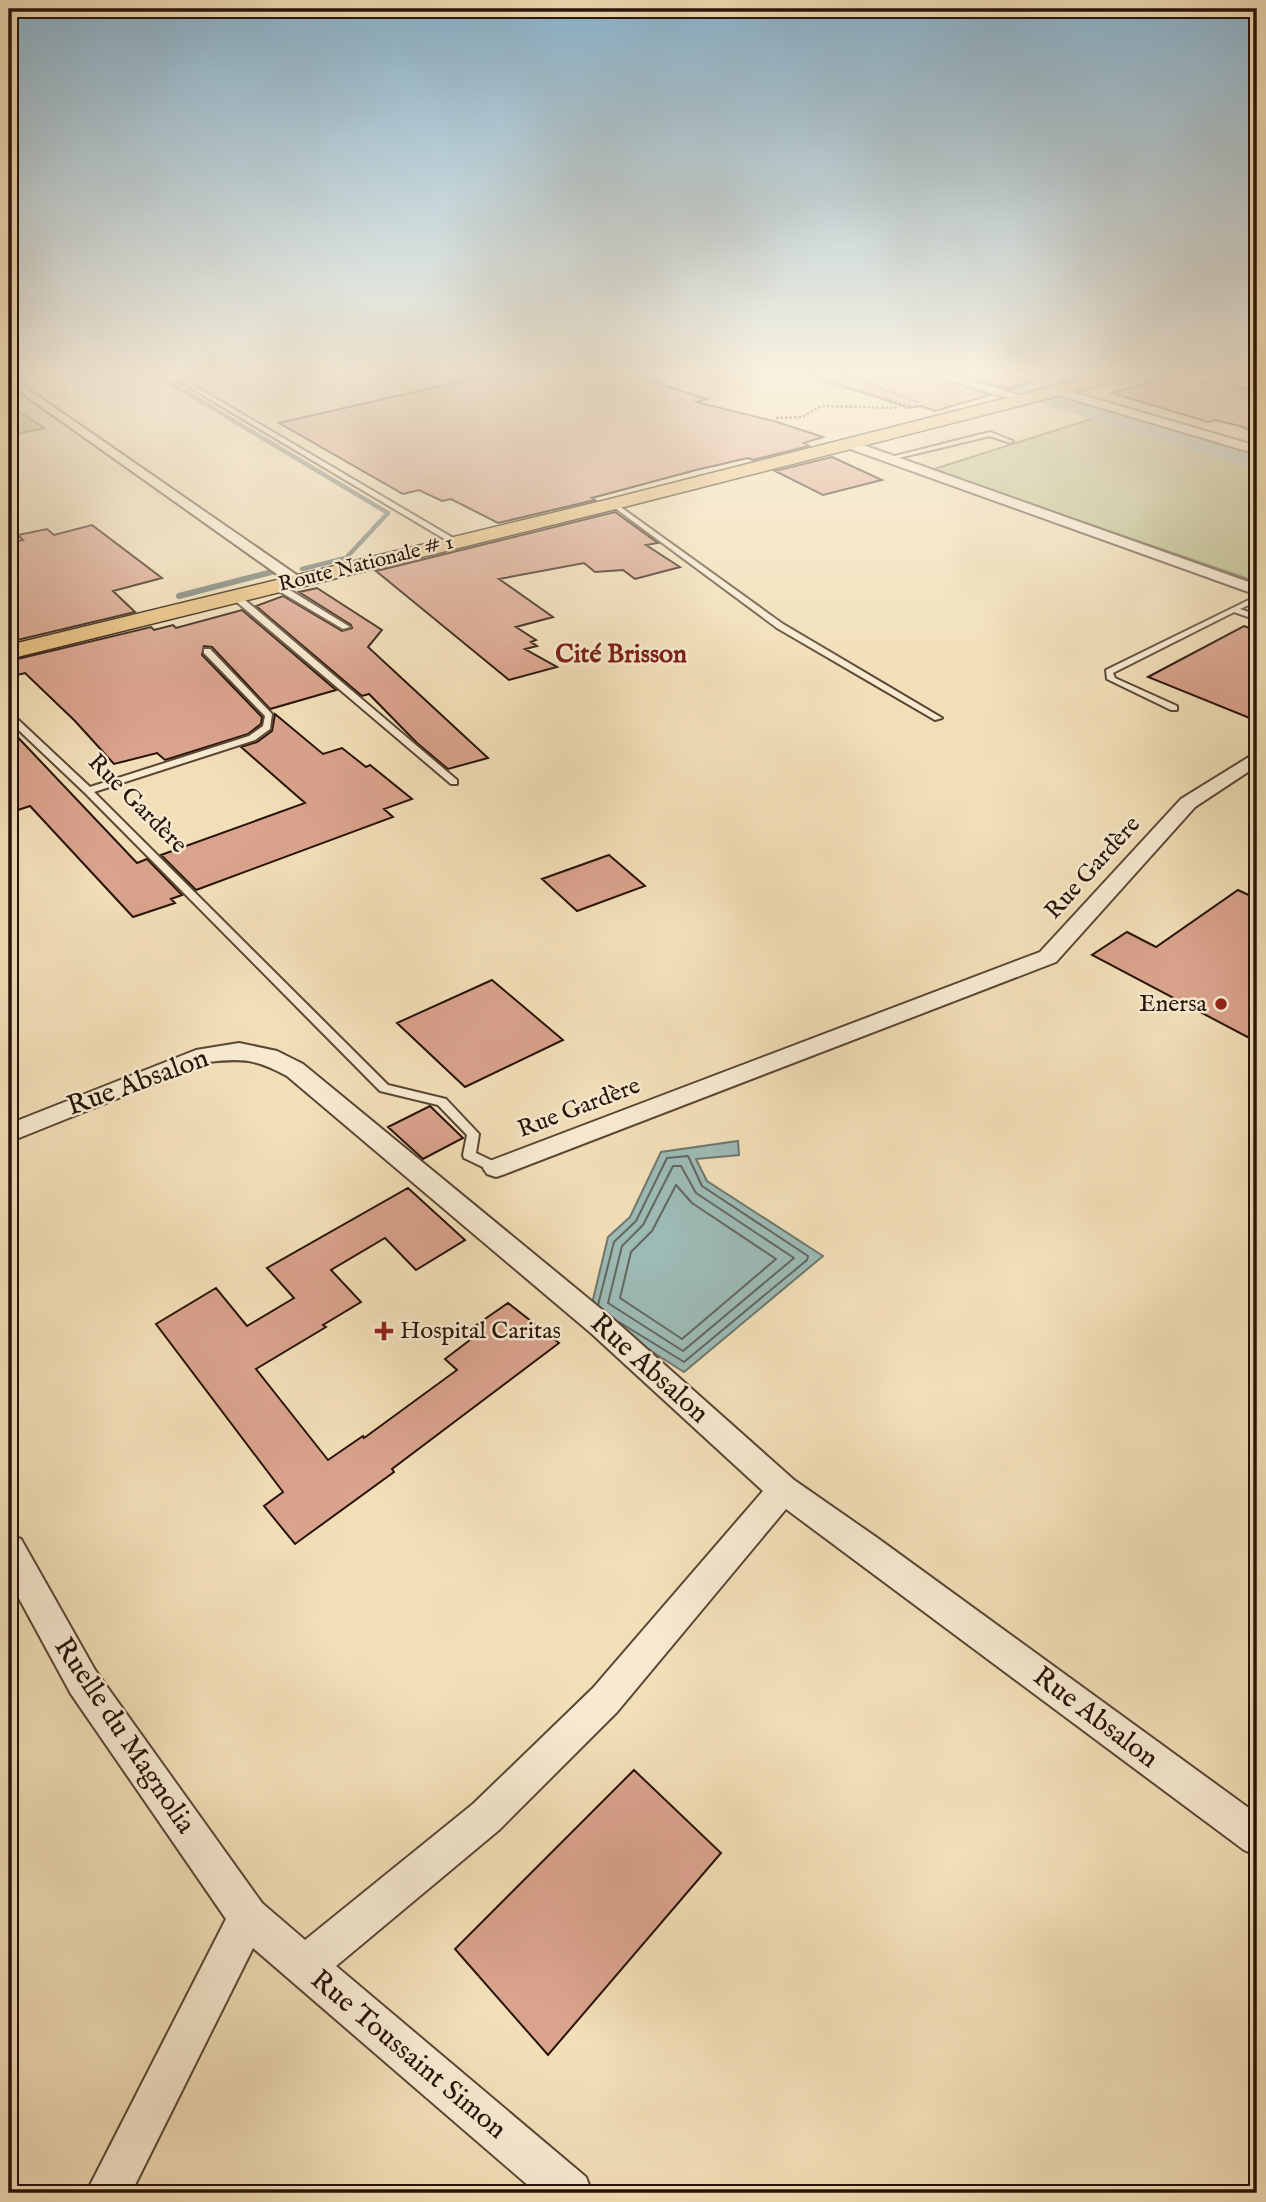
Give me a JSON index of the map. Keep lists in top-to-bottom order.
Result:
{
  "streets": {
    "main road": ["Route Nationale # 1"],
    "street": [
      "Rue Gardère",
      "Rue Absalon",
      "Ruelle du Magnolia",
      "Rue Toussaint Simon"
    ]
  },
  "crossings": [
    ["Ruelle du Magnolia", "Rue Toussaint Simon"]
  ],
  "districts": ["Cité Brisson"],
  "places": {
    "other": ["Enersa"],
    "health": ["Hospital Caritas"]
  }
}
